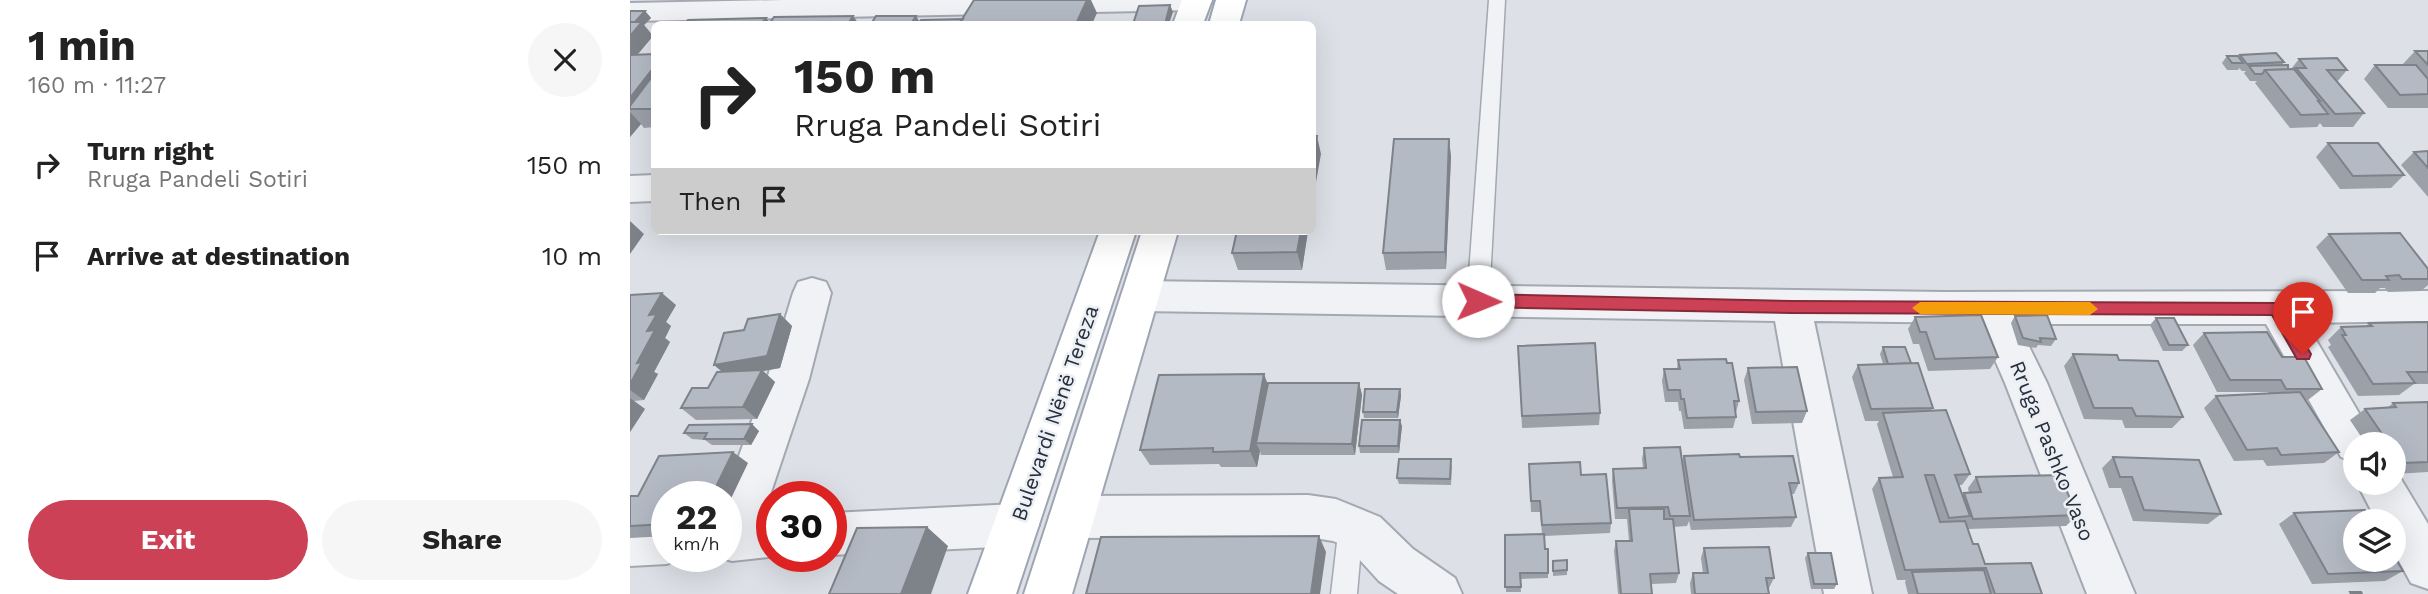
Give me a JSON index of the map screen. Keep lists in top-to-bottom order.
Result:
{
  "streets": {
    "main road": ["Bulevardi Nënë Tereza"],
    "street": ["Rruga Pashko Vaso"]
  },
  "page": {
    "heading": ["1 min", "160 m · 11:27"],
    "turn": ["150 m", "Rruga Pandeli Sotiri"],
    "list": [
      {
        "name": "Turn right",
        "note": "Rruga Pandeli Sotiri",
        "value": "150 m"
      },
      {
        "name": "Arrive at destination",
        "value": "10 m"
      }
    ],
    "then": "Then",
    "speed": "22 km/h",
    "limit": "30",
    "buttons": ["Exit", "Share"]
  }
}
